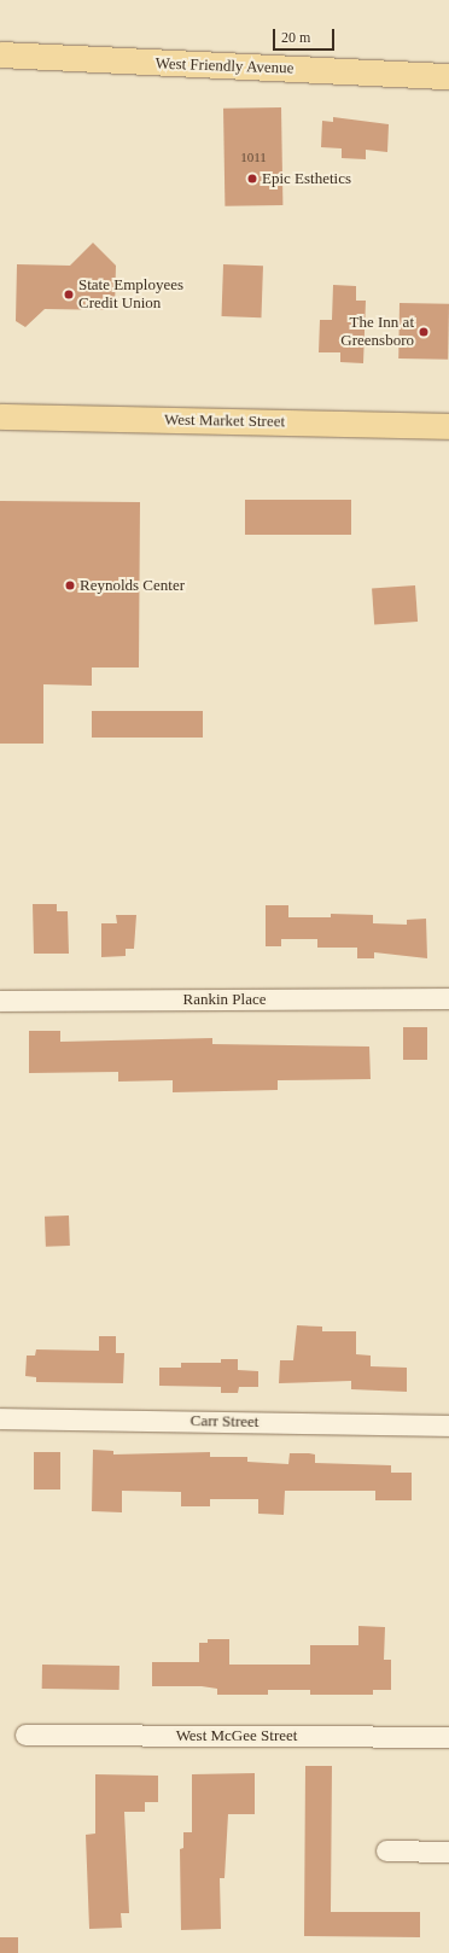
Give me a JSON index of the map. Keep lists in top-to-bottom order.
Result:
{
  "streets": {
    "main road": ["West Friendly Avenue", "West Market Street"],
    "street": ["Rankin Place", "Carr Street", "West McGee Street"]
  },
  "places": [
    "Epic Esthetics",
    "State Employees Credit Union",
    "The Inn at Greensboro",
    "Reynolds Center"
  ],
  "house_numbers": ["1011"],
  "scale_bar": "20 m"
}
